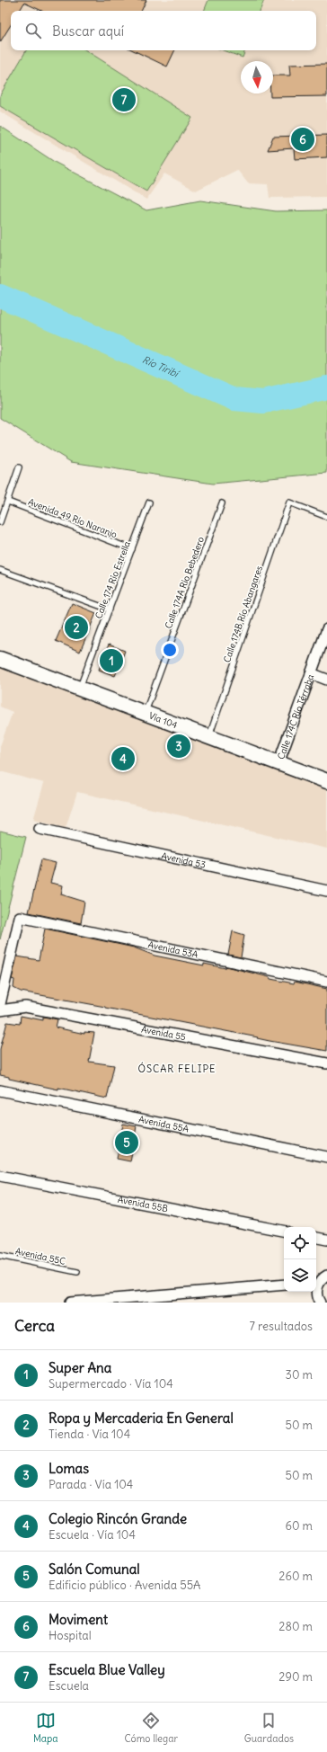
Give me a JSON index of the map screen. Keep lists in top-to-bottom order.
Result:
{
  "streets": {
    "main road": ["Vía 104"],
    "street": [
      "Calle 174C Río Térraba",
      "Avenida 53",
      "Avenida 53A",
      "Avenida 55",
      "Avenida 55A",
      "Avenida 55B"
    ],
    "lane": [
      "Avenida 49 Río Naranjo",
      "Calle 174 Río Estrella",
      "Calle 174A Río Bebedero",
      "Calle 174B Río Abangares",
      "Avenida 55C"
    ]
  },
  "crossings": [
    ["Avenida 49 Río Naranjo", "Calle 174 Río Estrella"],
    ["Calle 174 Río Estrella", "Vía 104"],
    ["Calle 174A Río Bebedero", "Vía 104"],
    ["Calle 174B Río Abangares", "Vía 104"],
    ["Calle 174C Río Térraba", "Vía 104"]
  ],
  "districts": ["ÓSCAR FELIPE"],
  "water": ["Río Tiribí"],
  "north": "bottom",
  "page": {
    "search": "Buscar aquí",
    "pins": [
      "7",
      "6",
      "2",
      "1",
      "3",
      "4",
      "5"
    ],
    "heading": ["Cerca", "7 resultados"],
    "list": [
      {
        "mark": "1",
        "name": "Super Ana",
        "note": "Supermercado · Vía 104",
        "value": "30 m"
      },
      {
        "mark": "2",
        "name": "Ropa y Mercaderia En General",
        "note": "Tienda · Vía 104",
        "value": "50 m"
      },
      {
        "mark": "3",
        "name": "Lomas",
        "note": "Parada · Vía 104",
        "value": "50 m"
      },
      {
        "mark": "4",
        "name": "Colegio Rincón Grande",
        "note": "Escuela · Vía 104",
        "value": "60 m"
      },
      {
        "mark": "5",
        "name": "Salón Comunal",
        "note": "Edificio público · Avenida 55A",
        "value": "260 m"
      },
      {
        "mark": "6",
        "name": "Moviment",
        "note": "Hospital",
        "value": "280 m"
      },
      {
        "mark": "7",
        "name": "Escuela Blue Valley",
        "note": "Escuela",
        "value": "290 m"
      }
    ],
    "nav": ["Mapa", "Cómo llegar", "Guardados"]
  }
}
